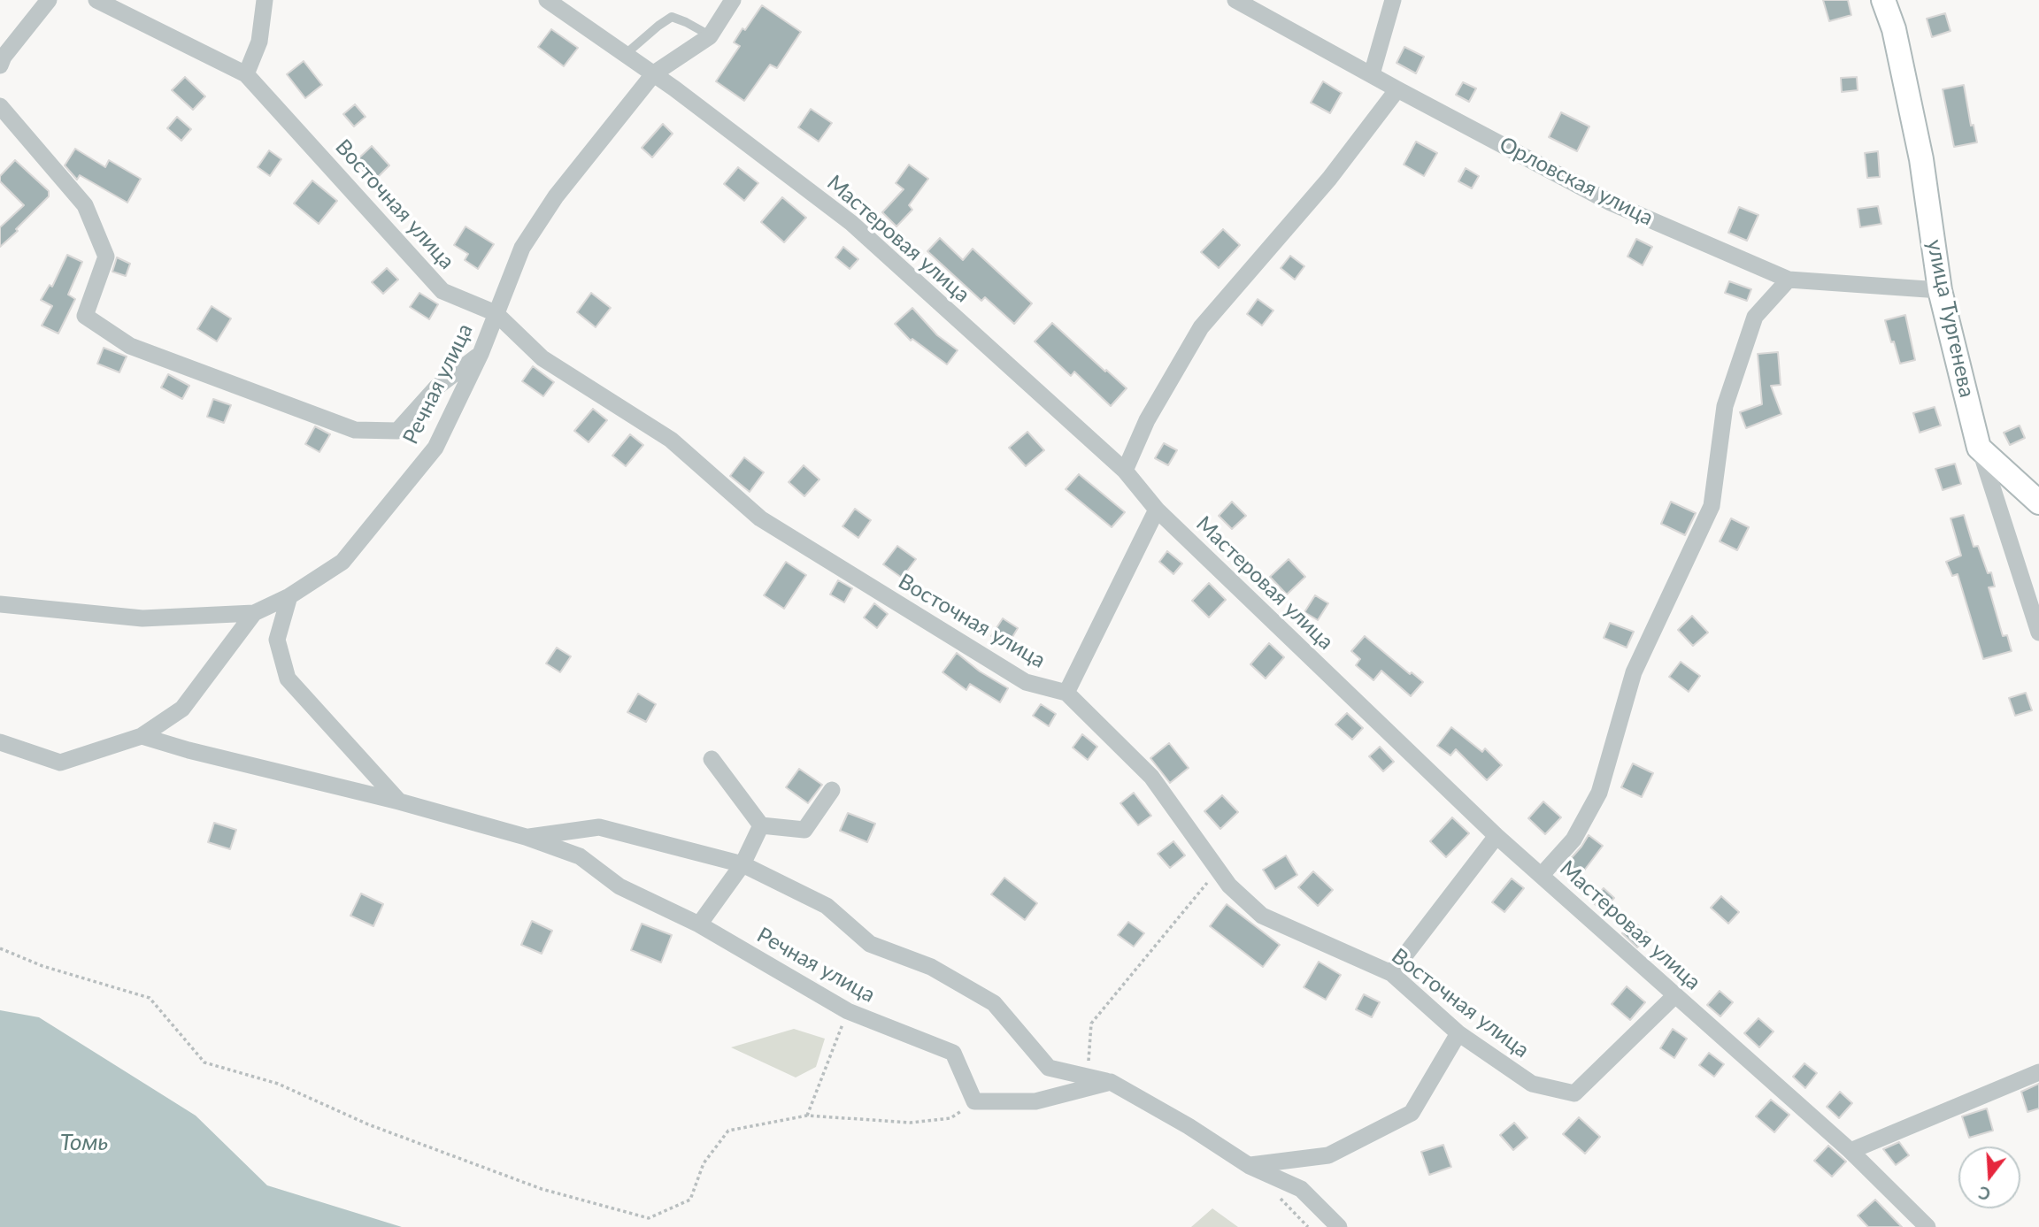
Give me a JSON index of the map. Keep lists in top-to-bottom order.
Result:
{
  "streets": {
    "main road": ["улица Тургенева"],
    "street": [
      "Орловская улица",
      "Восточная улица",
      "Мастеровая улица",
      "Речная улица"
    ]
  },
  "crossings": [
    ["Орловская улица", "улица Тургенева"],
    ["Восточная улица", "Мастеровая улица"],
    ["Восточная улица", "Речная улица"],
    ["Мастеровая улица", "Речная улица"]
  ],
  "water": ["Томь"],
  "north": "bottom"
}
